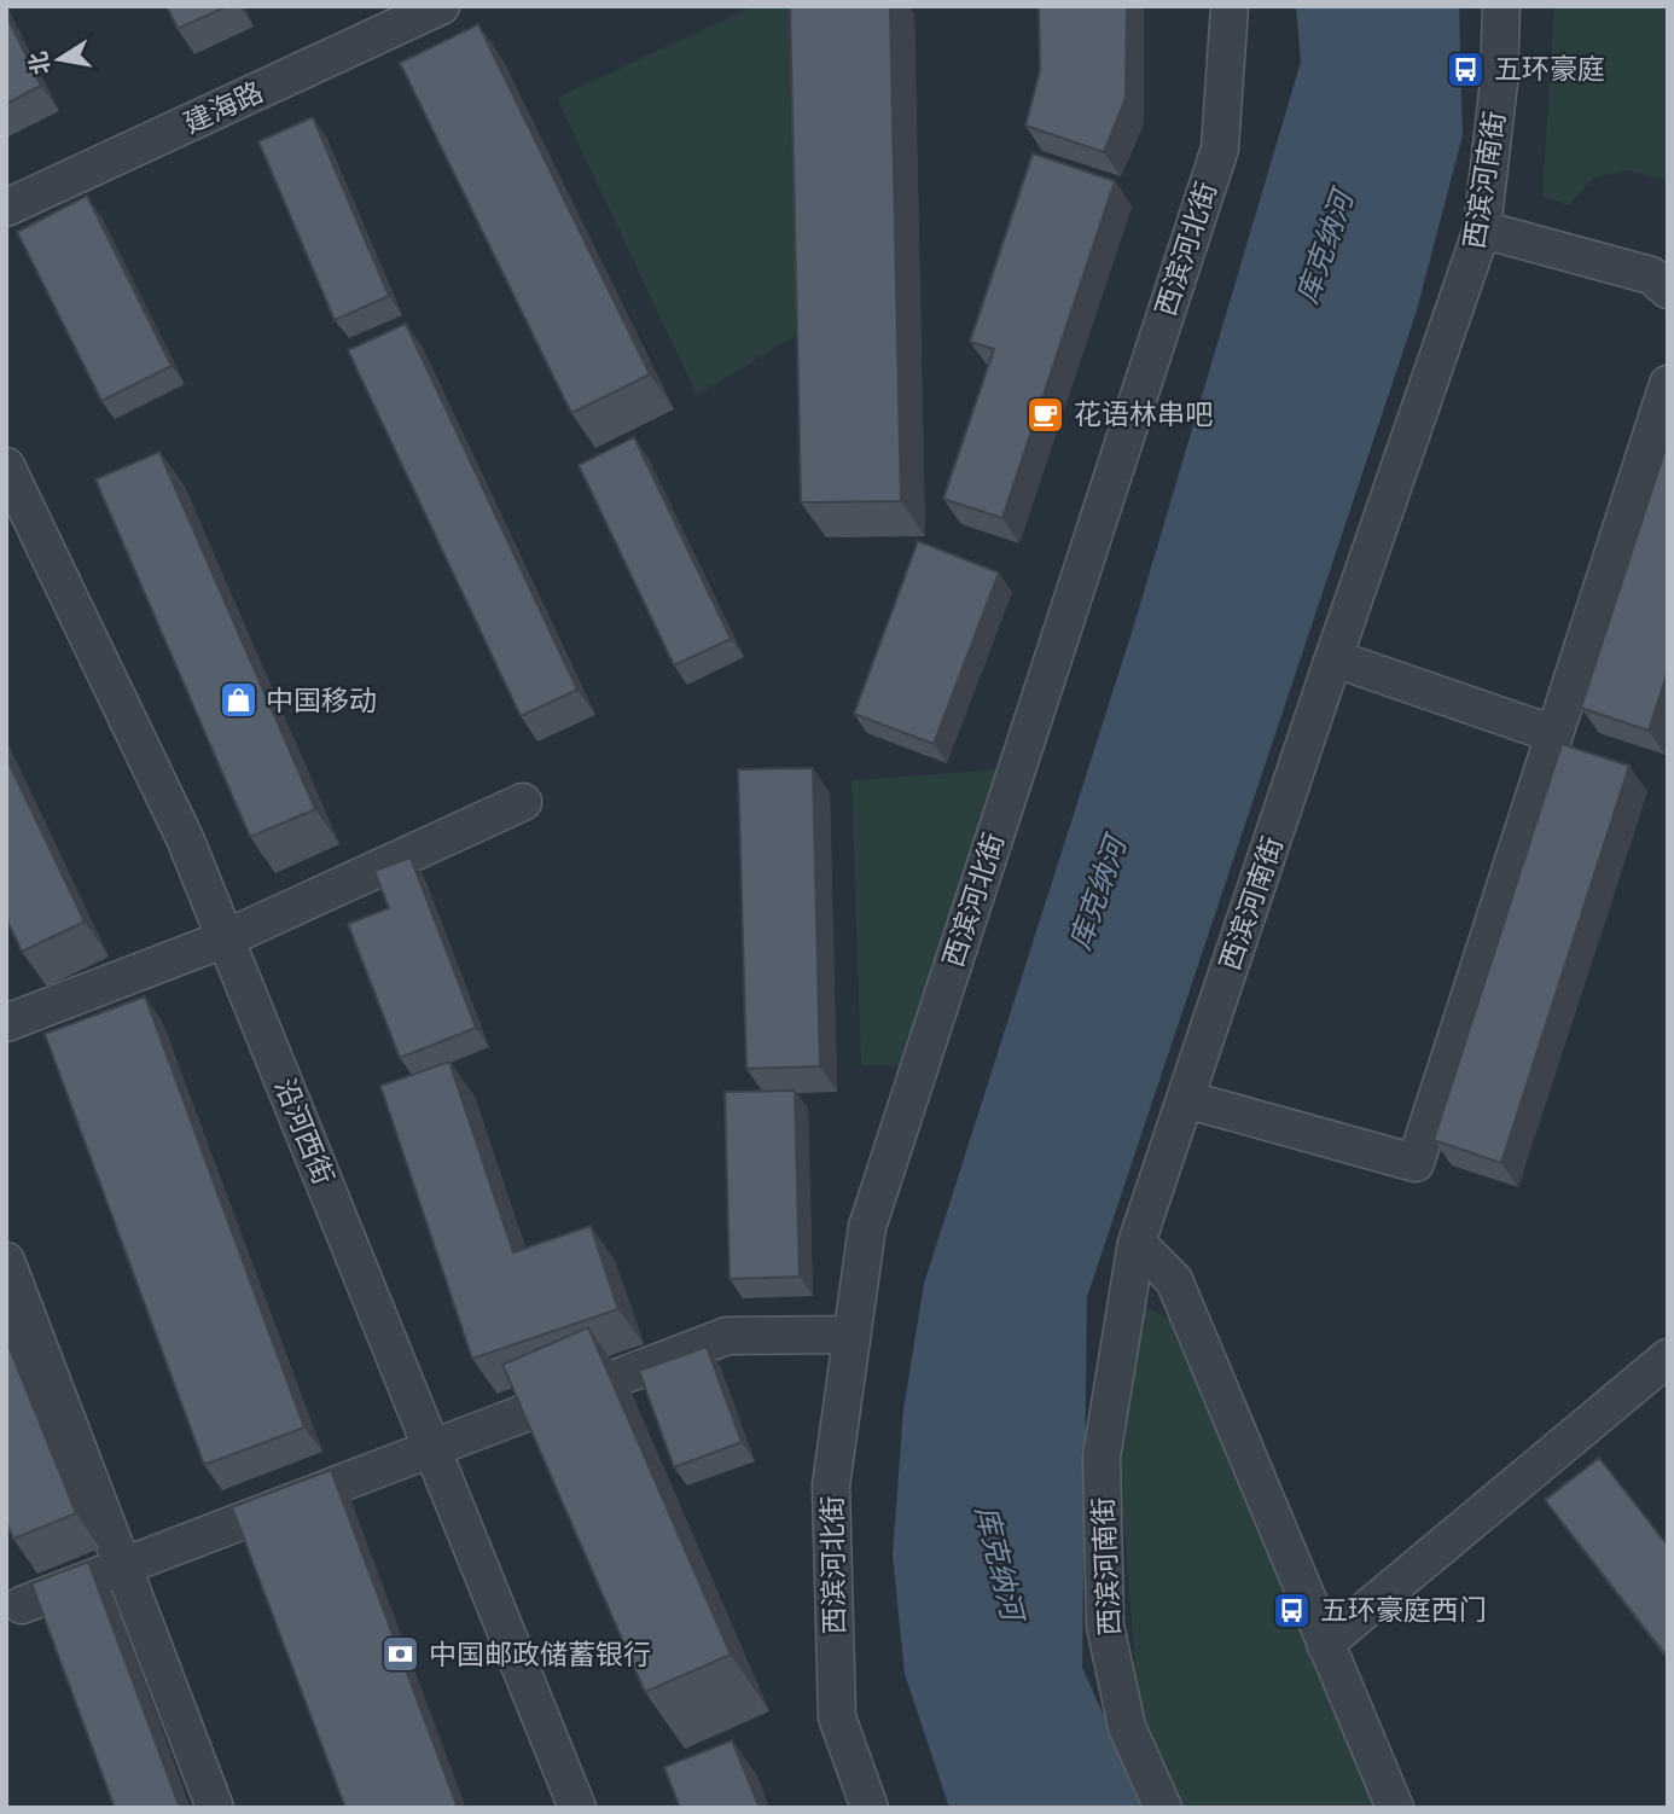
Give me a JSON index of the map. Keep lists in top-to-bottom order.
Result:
{
  "streets": {
    "street": [
      "建海路",
      "西滨河南街",
      "西滨河北街",
      "沿河西街"
    ]
  },
  "water": ["库克纳河"],
  "places": {
    "bus stop": ["五环豪庭", "五环豪庭西门"],
    "cafe": ["花语林串吧"],
    "shop": ["中国移动"],
    "bank": ["中国邮政储蓄银行"]
  },
  "north": "left"
}
